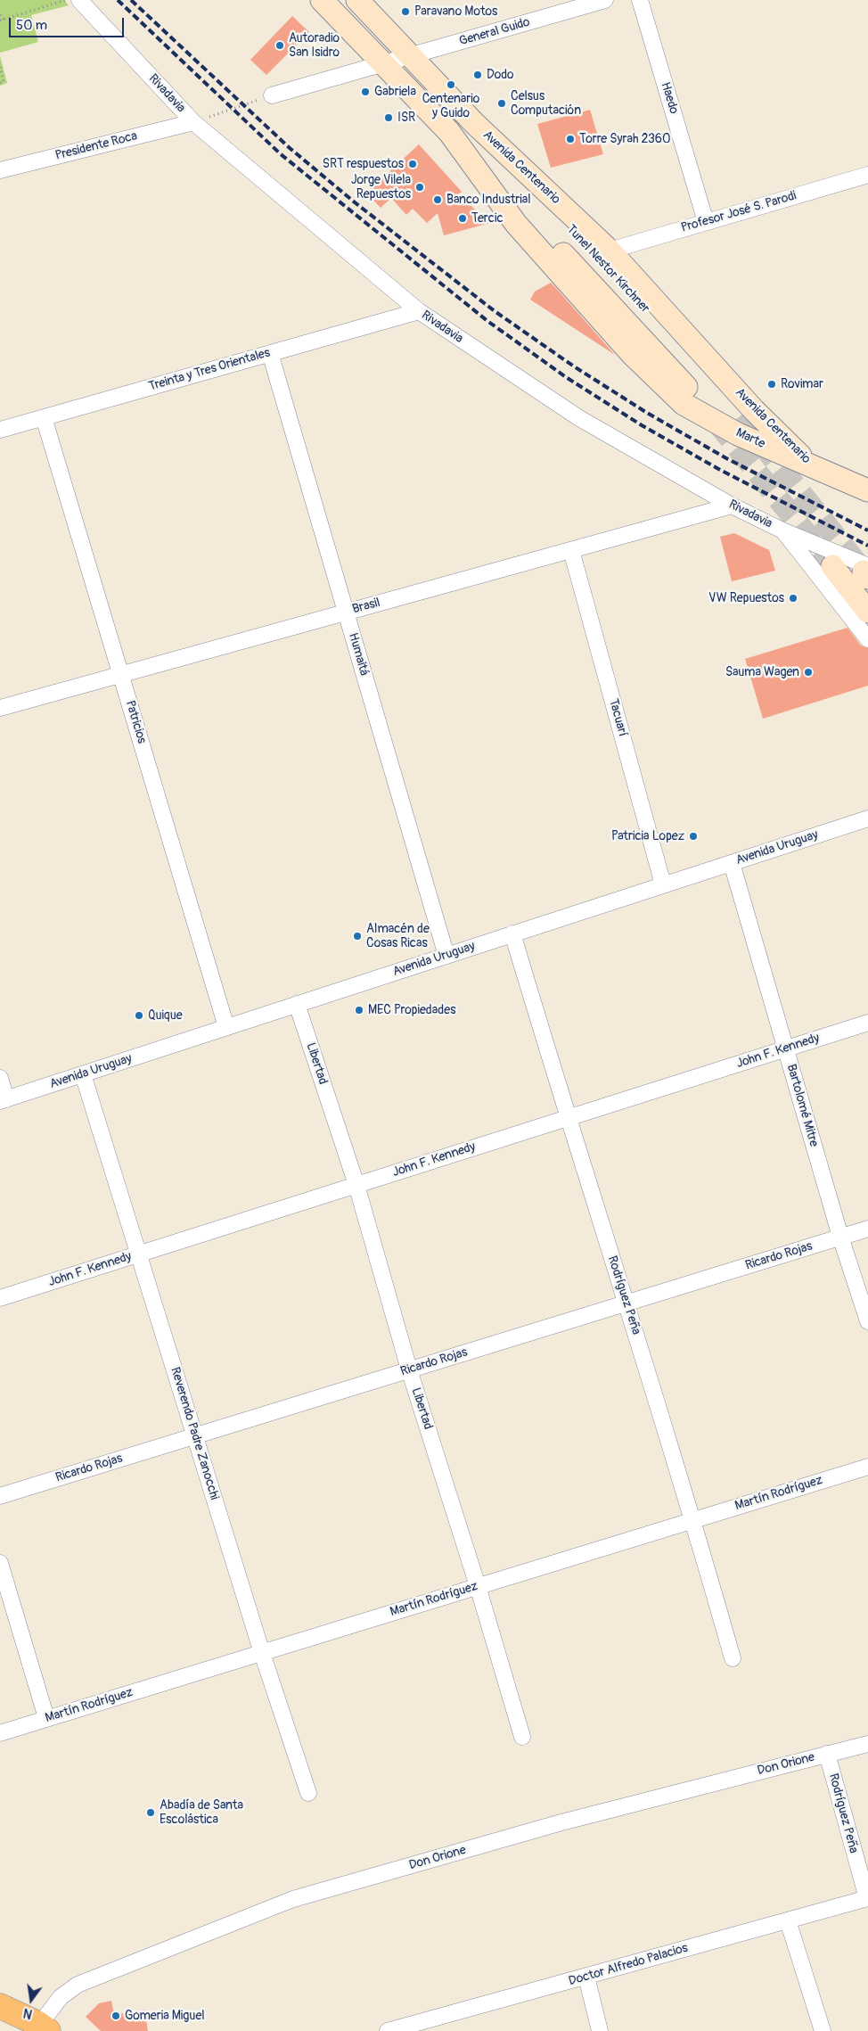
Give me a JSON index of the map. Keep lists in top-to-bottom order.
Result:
{
  "streets": {
    "street": [
      "General Guido",
      "Rivadavia",
      "Haedo",
      "Presidente Roca",
      "Avenida Centenario",
      "Profesor José S. Parodi",
      "Tunel Nestor Kirchner",
      "Treinta y Tres Orientales",
      "Marte",
      "Brasil",
      "Humaitá",
      "Tacuarí",
      "Patricios",
      "Avenida Uruguay",
      "John F. Kennedy",
      "Libertad",
      "Bartolomé Mitre",
      "Ricardo Rojas",
      "Rodríguez Peña",
      "Reverendo Padre Zanocchi",
      "Martín Rodríguez",
      "Don Orione",
      "Doctor Alfredo Palacios"
    ]
  },
  "crossings": [
    ["General Guido", "Avenida Centenario"],
    ["General Guido", "Marte"],
    ["Rivadavia", "Presidente Roca"],
    ["Rivadavia", "Treinta y Tres Orientales"],
    ["Rivadavia", "Brasil"],
    ["Haedo", "Profesor José S. Parodi"],
    ["Avenida Centenario", "Profesor José S. Parodi"],
    ["Avenida Centenario", "Tunel Nestor Kirchner"],
    ["Avenida Centenario", "Marte"],
    ["Tunel Nestor Kirchner", "Marte"],
    ["Treinta y Tres Orientales", "Humaitá"],
    ["Treinta y Tres Orientales", "Patricios"],
    ["Brasil", "Humaitá"],
    ["Brasil", "Tacuarí"],
    ["Brasil", "Patricios"],
    ["Humaitá", "Avenida Uruguay"],
    ["Tacuarí", "Avenida Uruguay"],
    ["Patricios", "Avenida Uruguay"],
    ["Avenida Uruguay", "Libertad"],
    ["Avenida Uruguay", "Bartolomé Mitre"],
    ["Avenida Uruguay", "Rodríguez Peña"],
    ["Avenida Uruguay", "Reverendo Padre Zanocchi"],
    ["John F. Kennedy", "Libertad"],
    ["John F. Kennedy", "Bartolomé Mitre"],
    ["John F. Kennedy", "Rodríguez Peña"],
    ["John F. Kennedy", "Reverendo Padre Zanocchi"],
    ["Libertad", "Ricardo Rojas"],
    ["Libertad", "Martín Rodríguez"],
    ["Bartolomé Mitre", "Ricardo Rojas"],
    ["Ricardo Rojas", "Rodríguez Peña"],
    ["Ricardo Rojas", "Reverendo Padre Zanocchi"],
    ["Rodríguez Peña", "Martín Rodríguez"],
    ["Rodríguez Peña", "Don Orione"],
    ["Rodríguez Peña", "Doctor Alfredo Palacios"],
    ["Reverendo Padre Zanocchi", "Martín Rodríguez"]
  ],
  "places": [
    "Paravano Motos",
    "Autoradio San Isidro",
    "Dodo",
    "Centenario y Guido",
    "Gabriela",
    "Celsus Computación",
    "ISR",
    "Torre Syrah 2360",
    "SRT respuestos",
    "Jorge Vilela Repuestos",
    "Banco Industrial",
    "Tercic",
    "Rovimar",
    "VW Repuestos",
    "Sauma Wagen",
    "Patricia Lopez",
    "Almacén de Cosas Ricas",
    "MEC Propiedades",
    "Quique",
    "Abadía de Santa Escolástica",
    "Gomeria Miguel"
  ],
  "scale_bar": "50 m",
  "north": "bottom"
}
